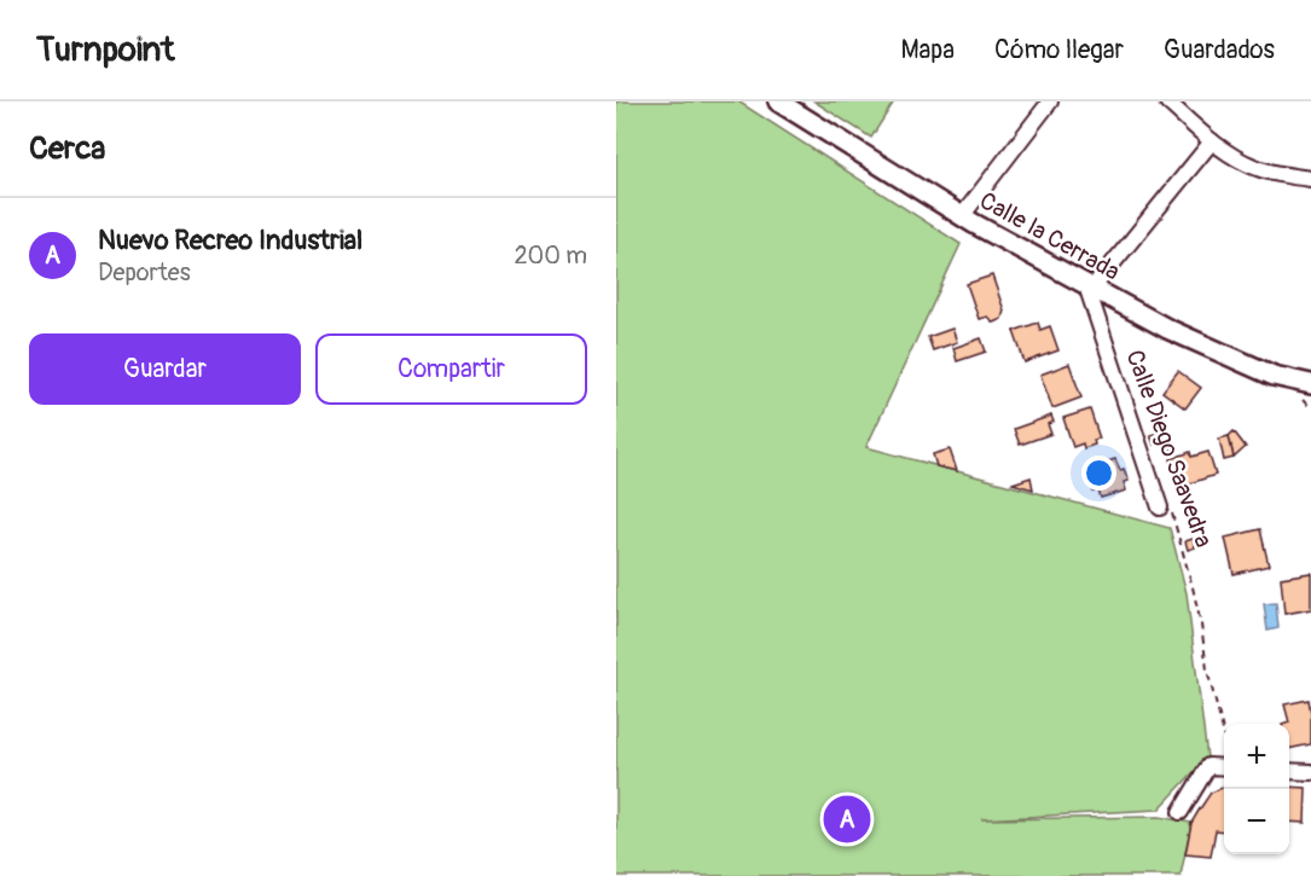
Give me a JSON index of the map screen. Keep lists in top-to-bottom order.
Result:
{
  "streets": {
    "street": ["Calle la Cerrada", "Calle Diego Saavedra"]
  },
  "crossings": [
    ["Calle la Cerrada", "Calle Diego Saavedra"]
  ],
  "page": {
    "header": "Turnpoint",
    "nav": ["Mapa", "Cómo llegar", "Guardados"],
    "heading": "Cerca",
    "list": [
      {
        "mark": "A",
        "name": "Nuevo Recreo Industrial",
        "note": "Deportes",
        "value": "200 m"
      }
    ],
    "buttons": ["Guardar", "Compartir"],
    "map_buttons": ["+", "−"],
    "pins": "A"
  }
}
